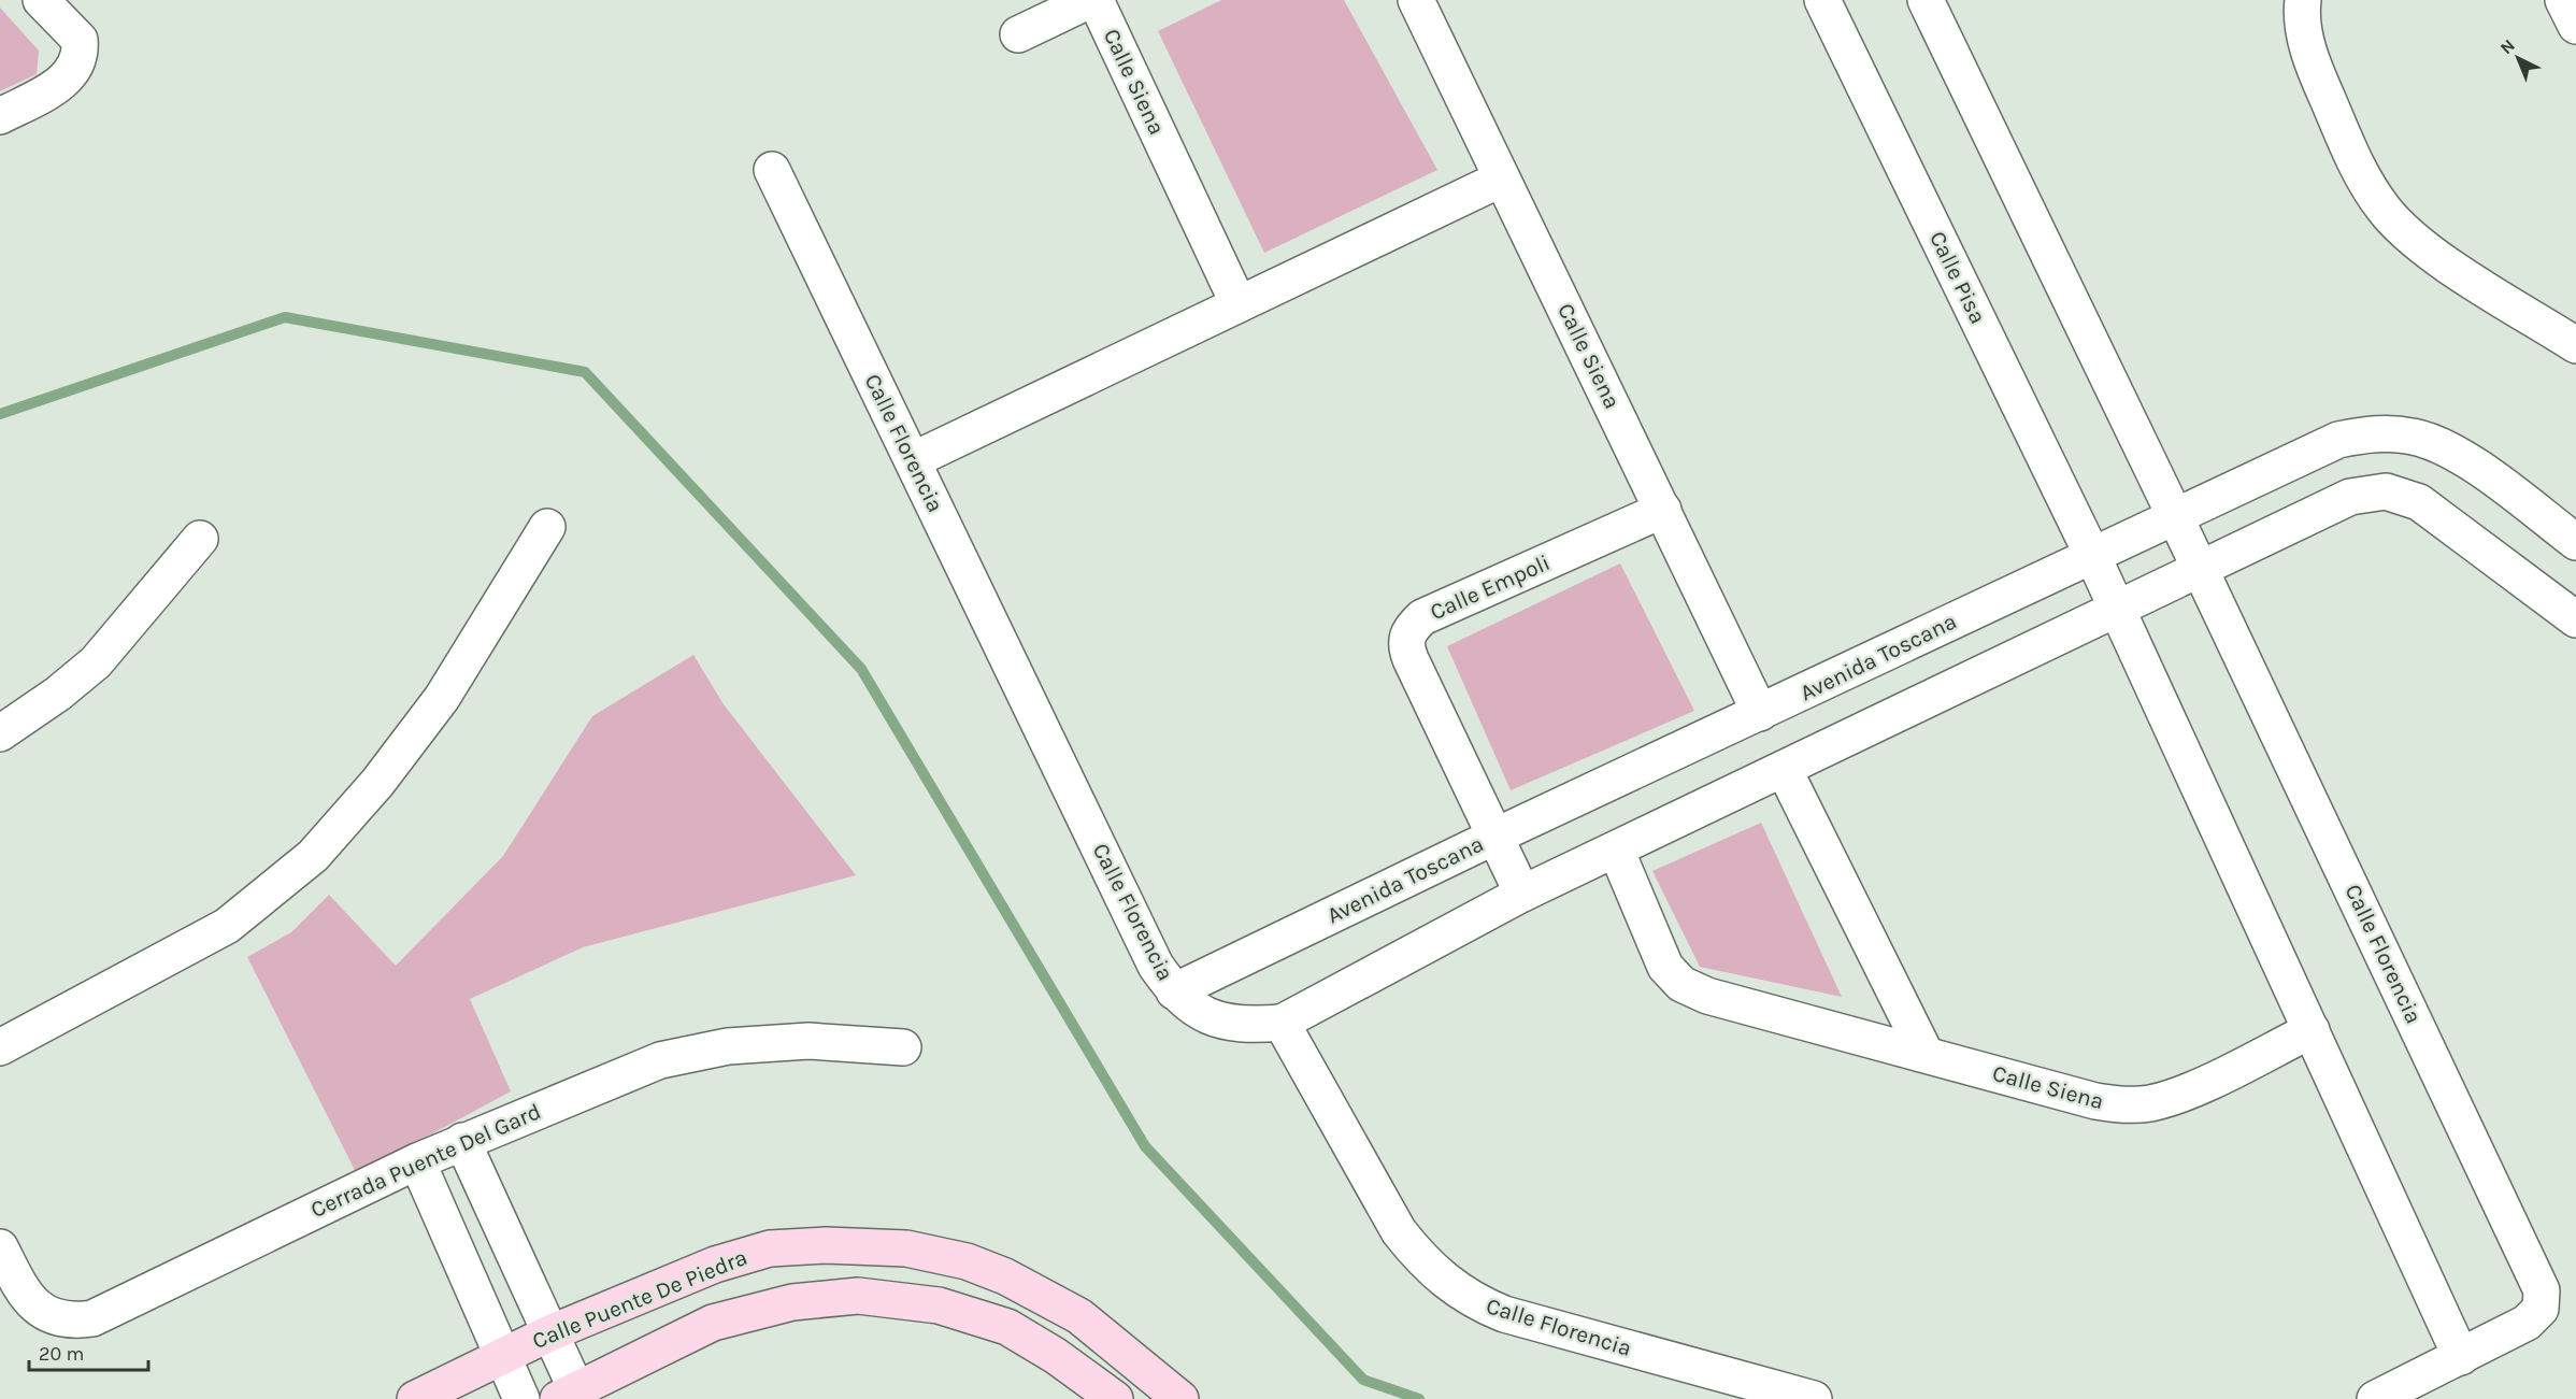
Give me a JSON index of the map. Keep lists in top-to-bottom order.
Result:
{
  "streets": {
    "street": [
      "Calle Siena",
      "Calle Pisa",
      "Calle Florencia",
      "Calle Empoli",
      "Avenida Toscana",
      "Cerrada Puente Del Gard",
      "Calle Puente De Piedra"
    ]
  },
  "crossings": [
    ["Calle Siena", "Calle Empoli"],
    ["Calle Siena", "Avenida Toscana"],
    ["Calle Pisa", "Avenida Toscana"],
    ["Calle Florencia", "Avenida Toscana"],
    ["Calle Empoli", "Avenida Toscana"]
  ],
  "scale_bar": "20 m",
  "north": "top left"
}
